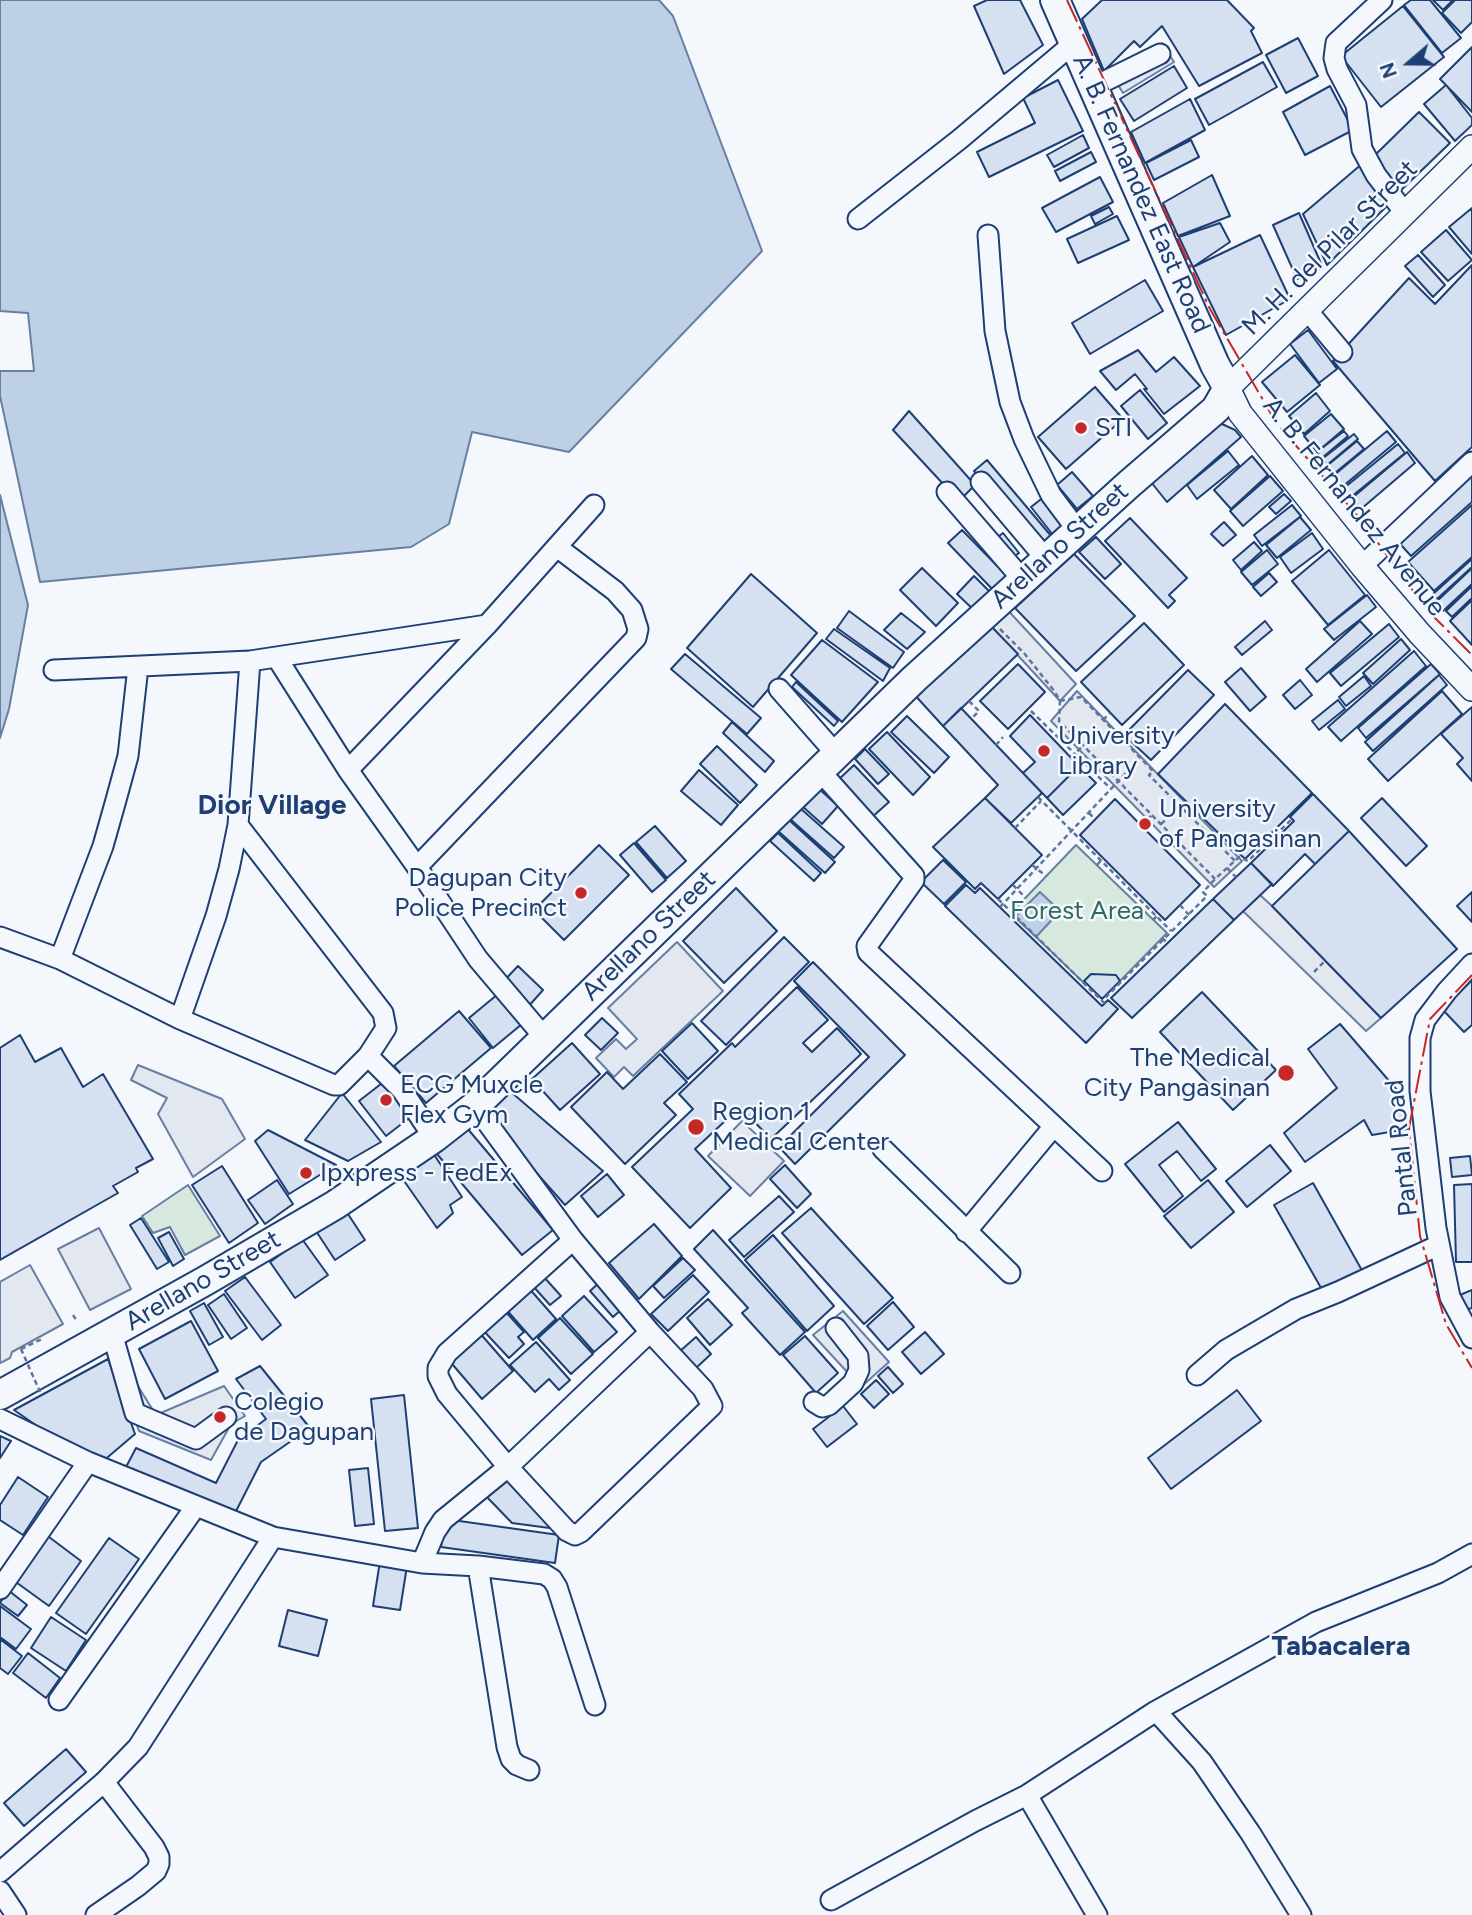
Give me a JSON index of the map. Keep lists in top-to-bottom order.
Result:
{
  "streets": {
    "highway": ["A. B. Fernandez East Road", "Arellano Street"],
    "main road": ["M. H. del Pilar Street", "A. B. Fernandez Avenue"],
    "street": ["Pantal Road"]
  },
  "crossings": [
    ["A. B. Fernandez East Road", "M. H. del Pilar Street"],
    ["A. B. Fernandez East Road", "A. B. Fernandez Avenue"],
    ["A. B. Fernandez East Road", "Arellano Street"],
    ["M. H. del Pilar Street", "A. B. Fernandez Avenue"],
    ["M. H. del Pilar Street", "Arellano Street"],
    ["A. B. Fernandez Avenue", "Arellano Street"]
  ],
  "districts": ["Dior Village", "Tabacalera"],
  "parks": ["Forest Area"],
  "places": [
    "STI",
    "University Library",
    "University of Pangasinan",
    "Dagupan City Police Precinct",
    "The Medical City Pangasinan",
    "ECG Muxcle Flex Gym",
    "Region 1 Medical Center",
    "Ipxpress - FedEx",
    "Colegio de Dagupan"
  ],
  "north": "left"
}
